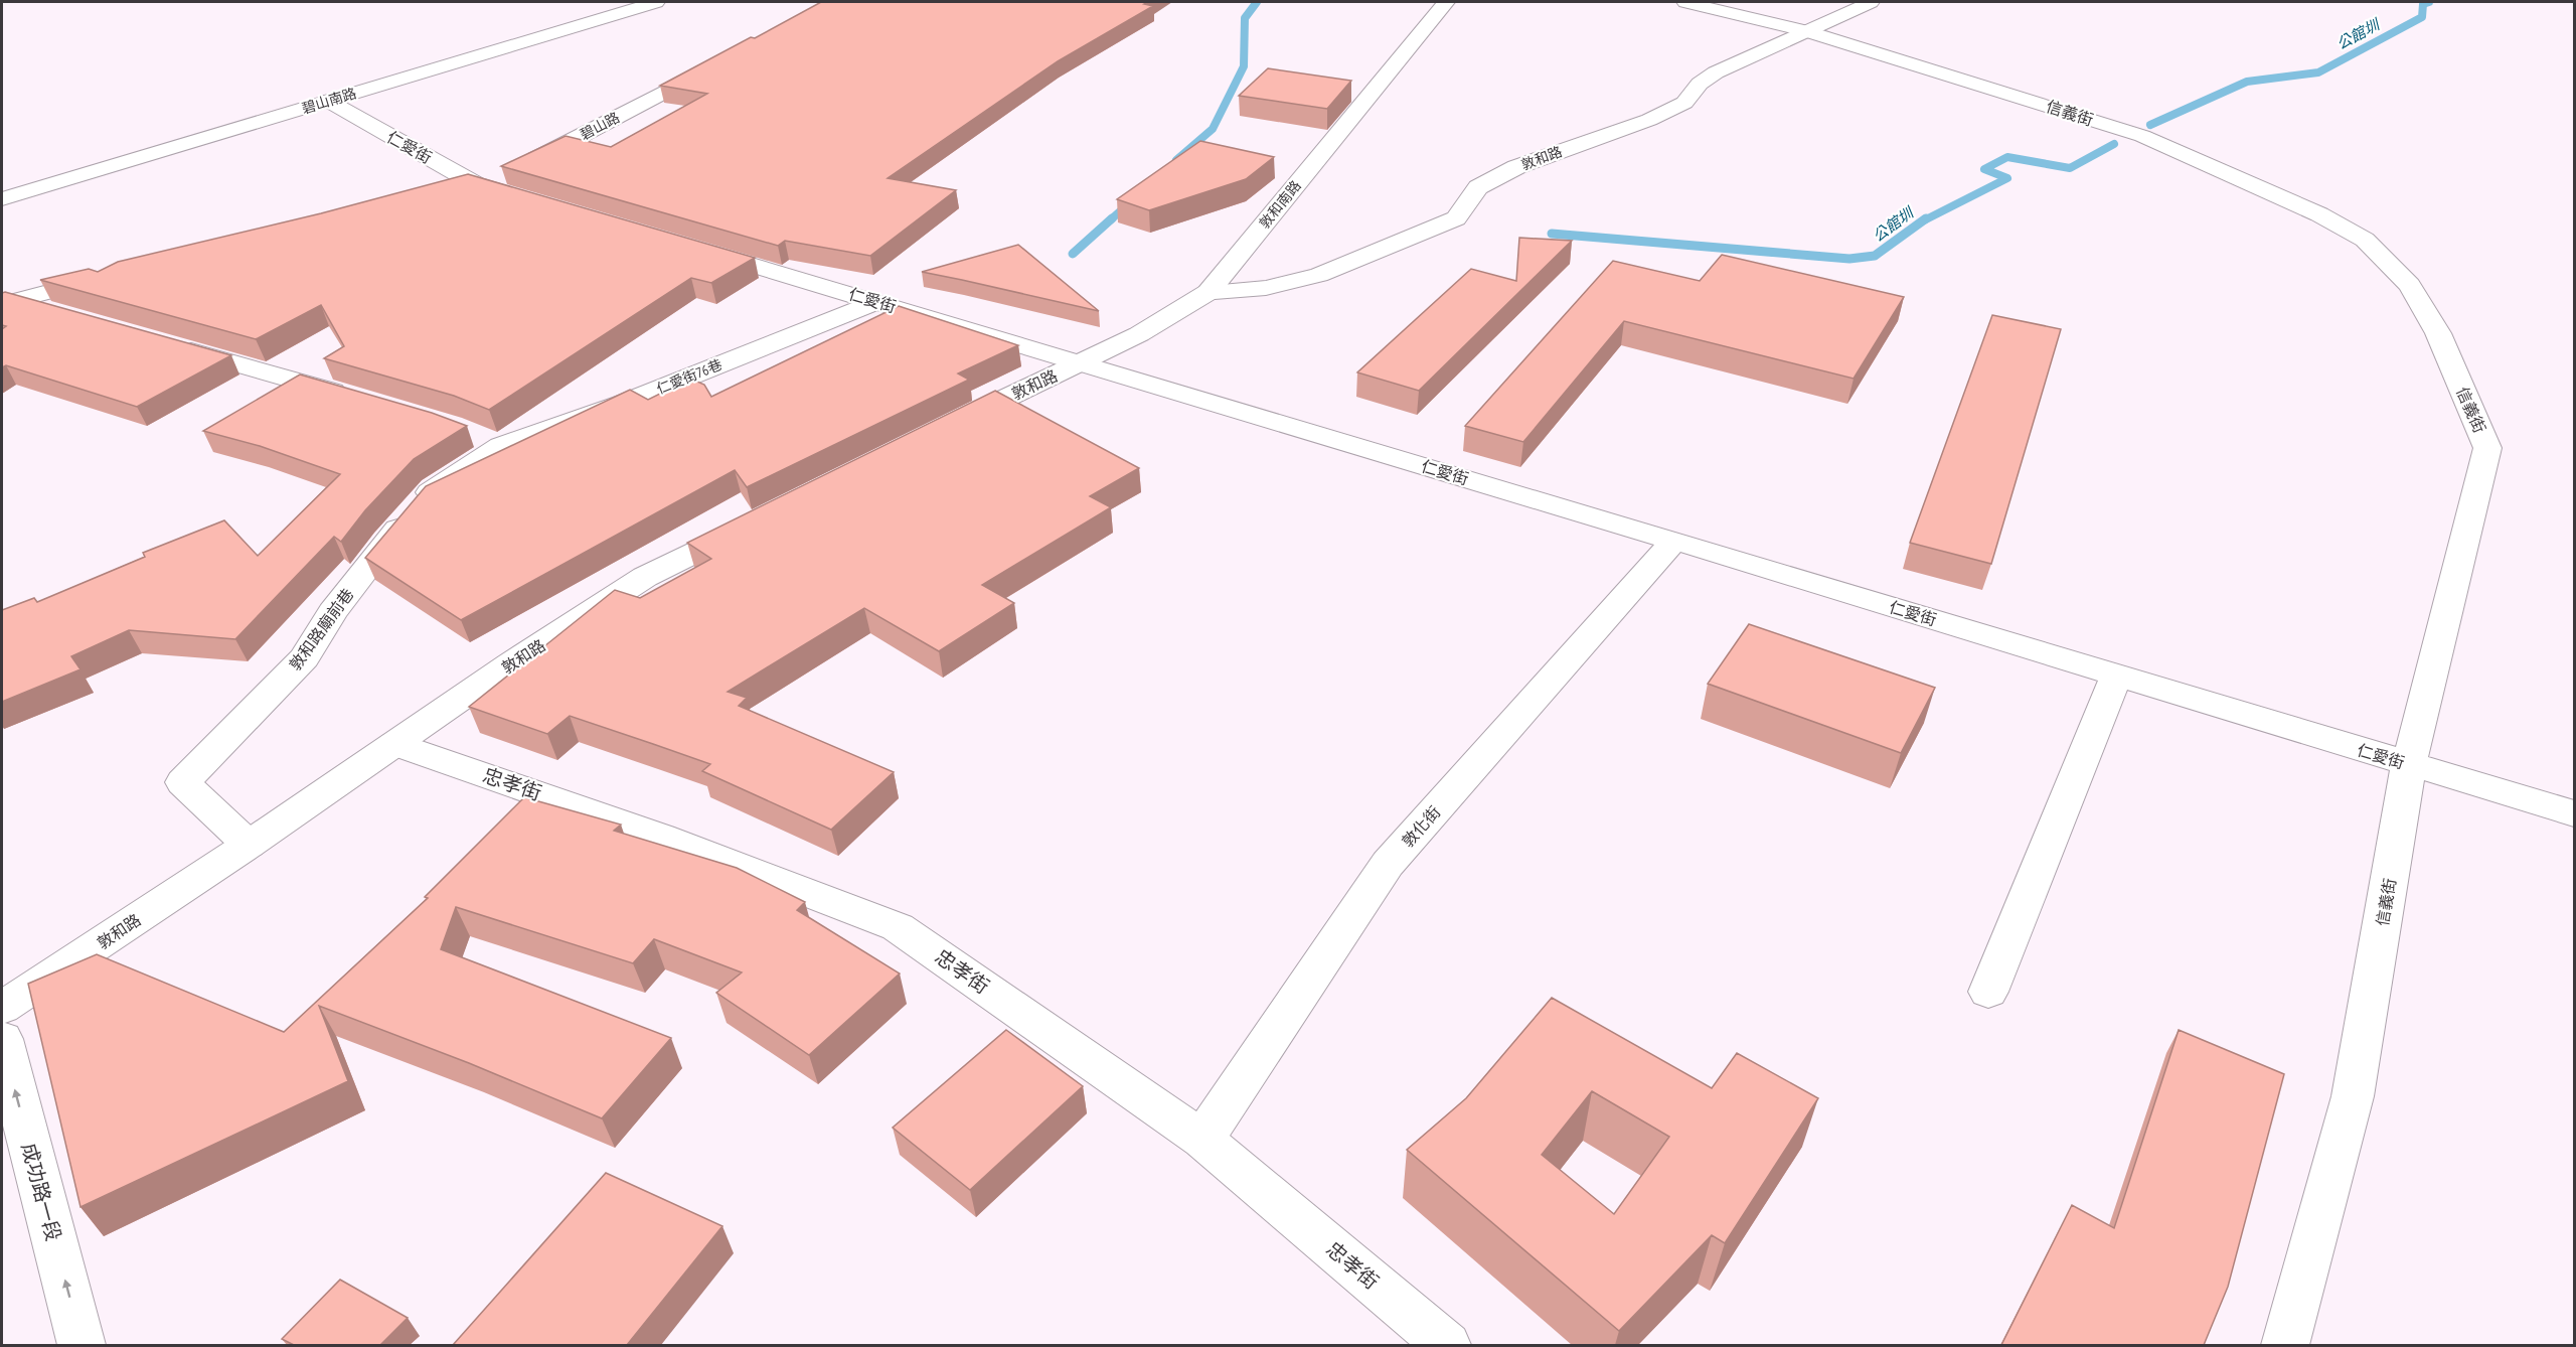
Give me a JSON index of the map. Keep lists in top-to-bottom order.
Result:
{
  "streets": {
    "street": [
      "碧山南路",
      "信義街",
      "碧山路",
      "仁愛街",
      "敦和路",
      "敦和南路",
      "仁愛街76巷",
      "敦和路廟前巷",
      "忠孝街",
      "敦化街",
      "成功路一段"
    ]
  },
  "crossings": [
    ["碧山南路", "仁愛街"],
    ["信義街", "仁愛街"],
    ["信義街", "敦和路"],
    ["碧山路", "仁愛街"],
    ["仁愛街", "敦和路"],
    ["仁愛街", "敦和南路"],
    ["仁愛街", "仁愛街76巷"],
    ["仁愛街", "敦化街"],
    ["敦和路", "敦和南路"],
    ["敦和路", "敦和路廟前巷"],
    ["敦和路", "忠孝街"],
    ["仁愛街76巷", "敦和路廟前巷"],
    ["忠孝街", "敦化街"]
  ],
  "one_way": ["成功路一段"],
  "water": ["公館圳"]
}
